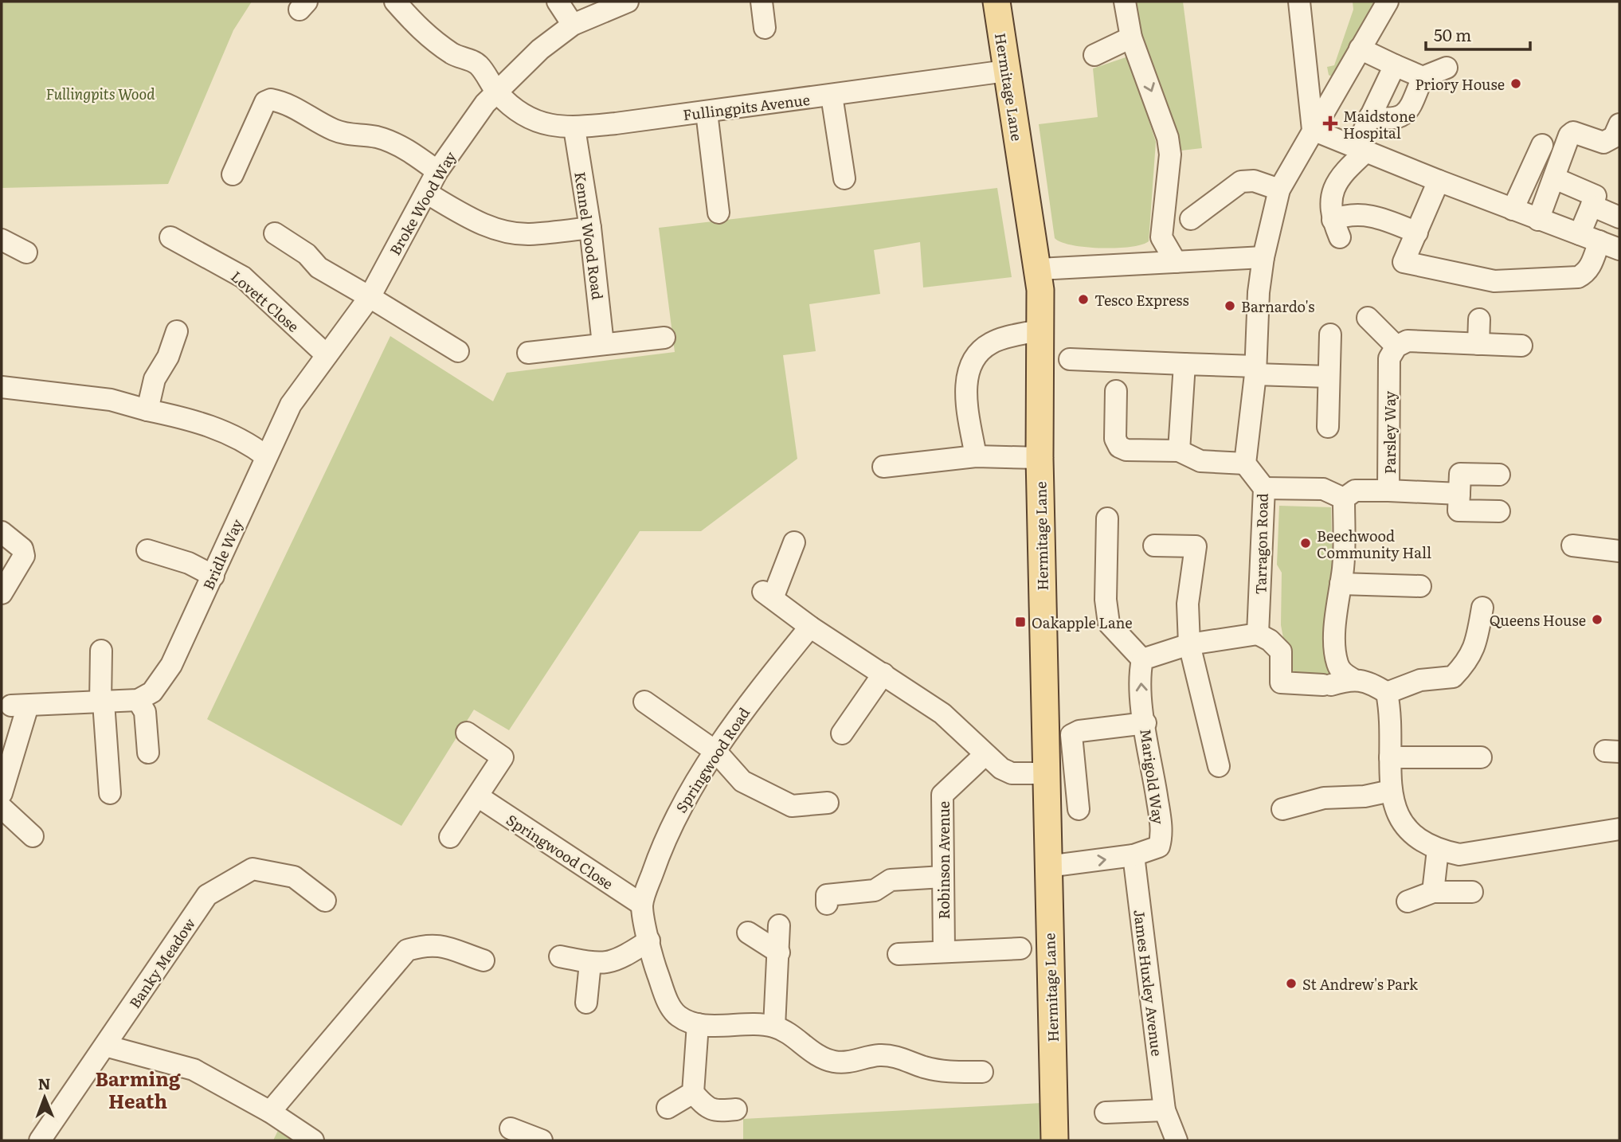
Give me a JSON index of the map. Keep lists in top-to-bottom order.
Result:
{
  "streets": {
    "main road": ["Hermitage Lane"],
    "street": [
      "Fullingpits Avenue",
      "Broke Wood Way",
      "Kennel Wood Road",
      "Lovett Close",
      "Parsley Way",
      "Tarragon Road",
      "Bridle Way",
      "Springwood Road",
      "Marigold Way",
      "Springwood Close",
      "Robinson Avenue",
      "Banky Meadow",
      "James Huxley Avenue"
    ]
  },
  "crossings": [
    ["Hermitage Lane", "Fullingpits Avenue"],
    ["Hermitage Lane", "Marigold Way"],
    ["Fullingpits Avenue", "Broke Wood Way"],
    ["Fullingpits Avenue", "Kennel Wood Road"],
    ["Broke Wood Way", "Bridle Way"],
    ["Lovett Close", "Bridle Way"],
    ["Springwood Road", "Springwood Close"],
    ["Marigold Way", "James Huxley Avenue"]
  ],
  "districts": ["Barming Heath"],
  "parks": ["Fullingpits Wood"],
  "places": {
    "other": [
      "Priory House",
      "Tesco Express",
      "Barnardo's",
      "Beechwood Community Hall",
      "Queens House",
      "St Andrew's Park"
    ],
    "health": ["Maidstone Hospital"],
    "transit": ["Oakapple Lane"]
  },
  "scale_bar": "50 m",
  "north": "top"
}
